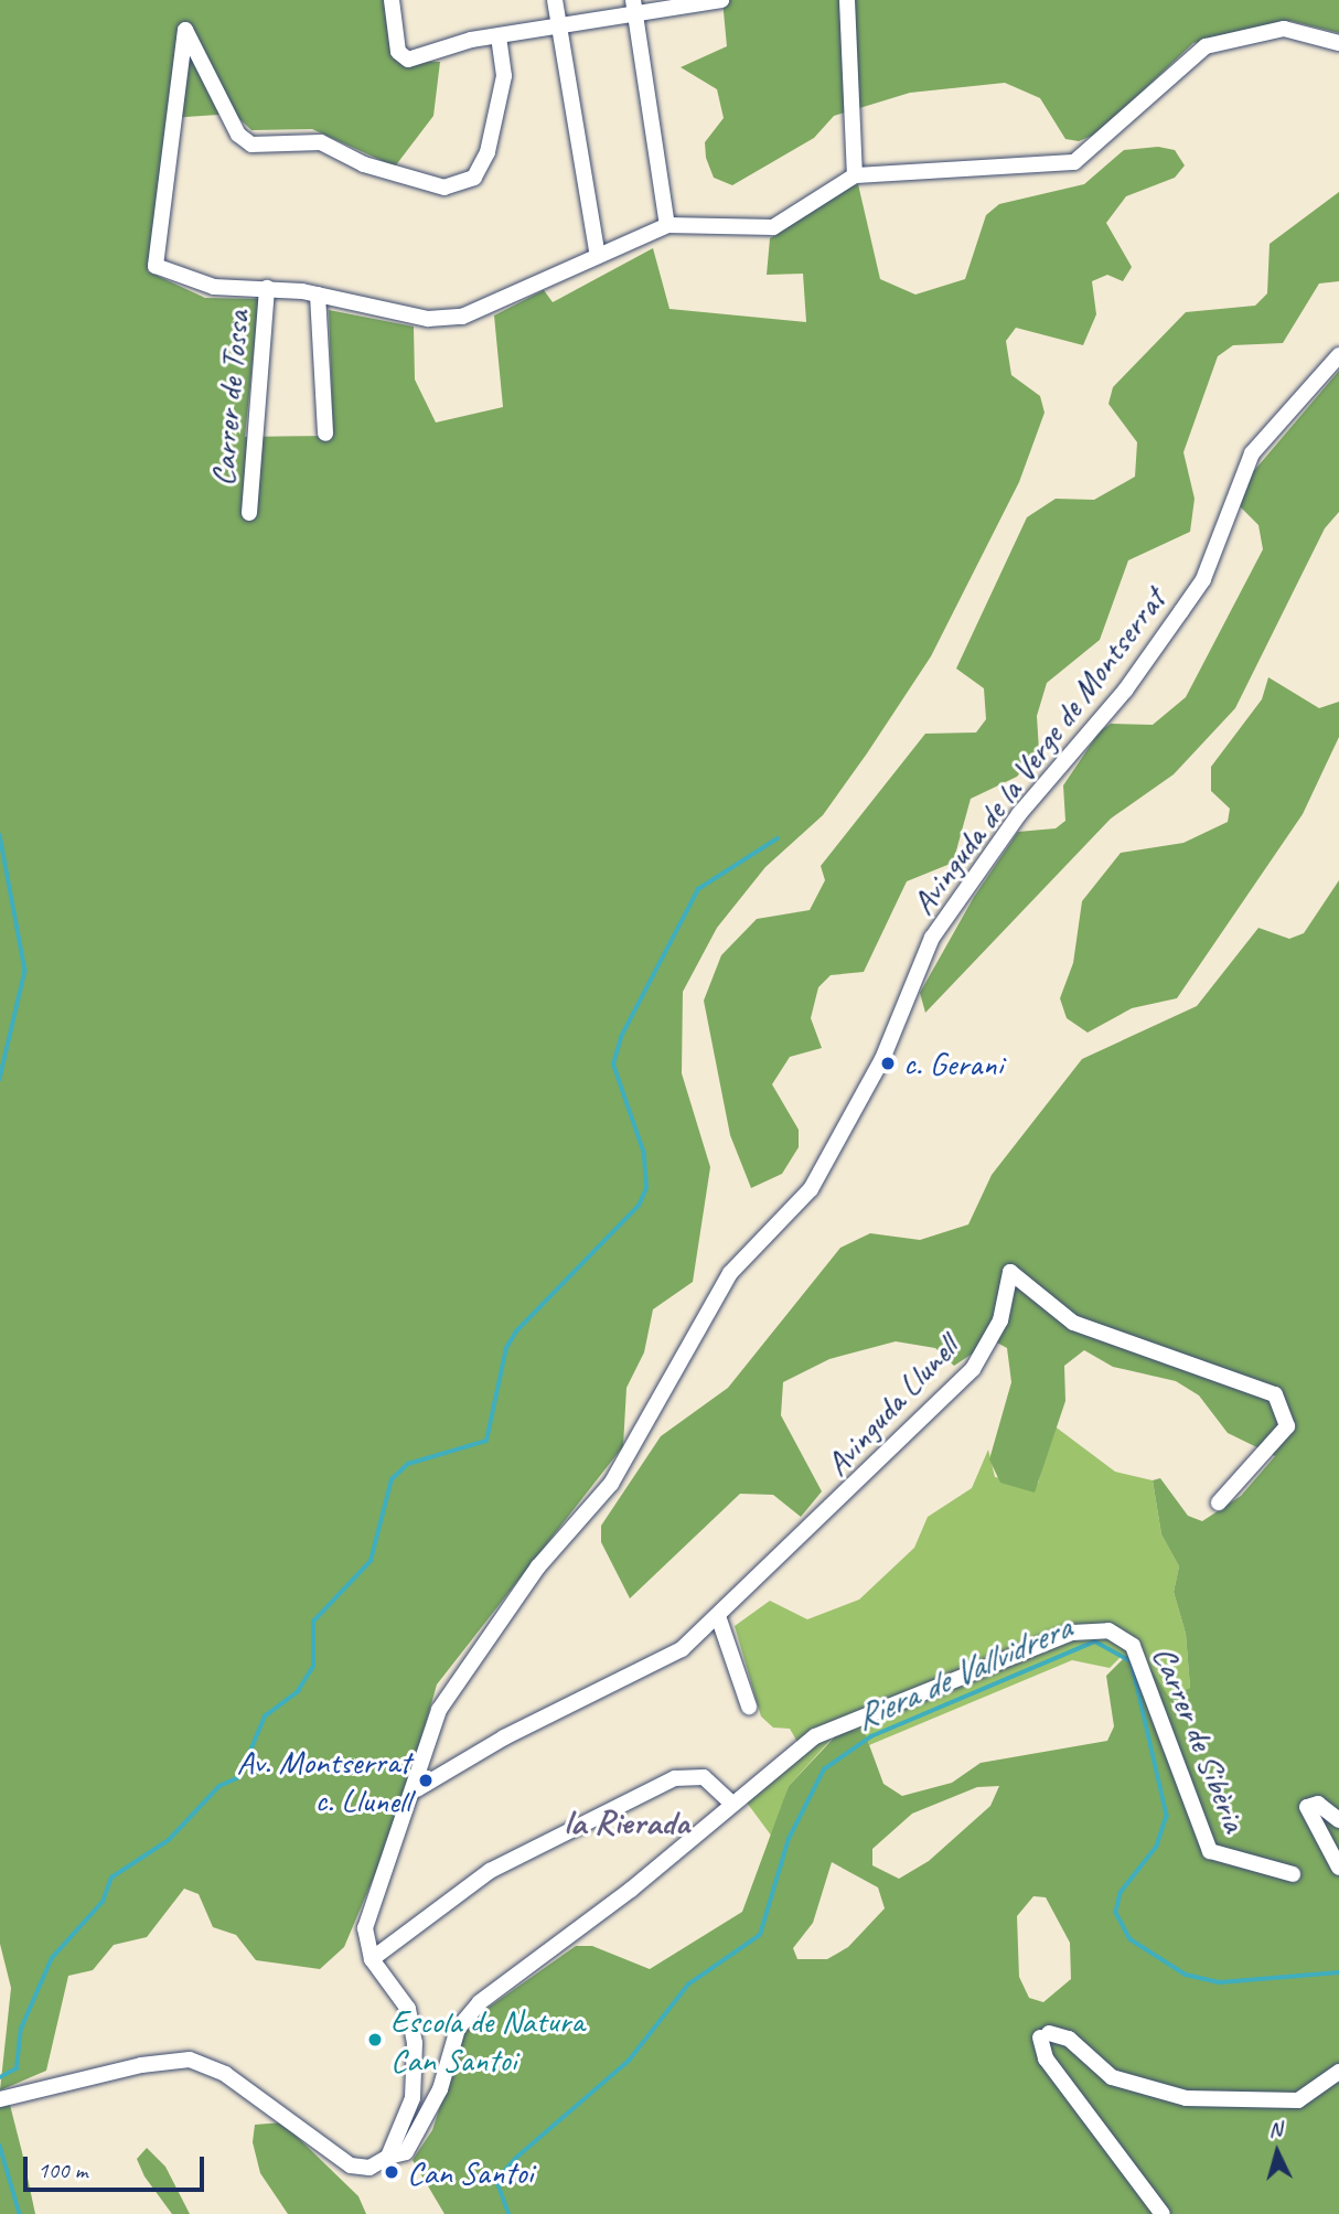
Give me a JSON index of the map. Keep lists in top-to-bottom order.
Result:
{
  "streets": {
    "street": [
      "Carrer de Tossa",
      "Avinguda de la Verge de Montserrat",
      "Avinguda Llunell",
      "Carrer de Sibèria"
    ]
  },
  "crossings": [
    ["Avinguda de la Verge de Montserrat", "Avinguda Llunell"],
    ["Avinguda de la Verge de Montserrat", "Carrer de Sibèria"]
  ],
  "districts": ["la Rierada"],
  "water": ["Riera de Vallvidrera"],
  "places": [
    "c. Gerani",
    "Av. Montserrat c. Llunell",
    "Escola de Natura Can Santoi",
    "Can Santoi"
  ],
  "scale_bar": "100 m",
  "north": "top"
}
